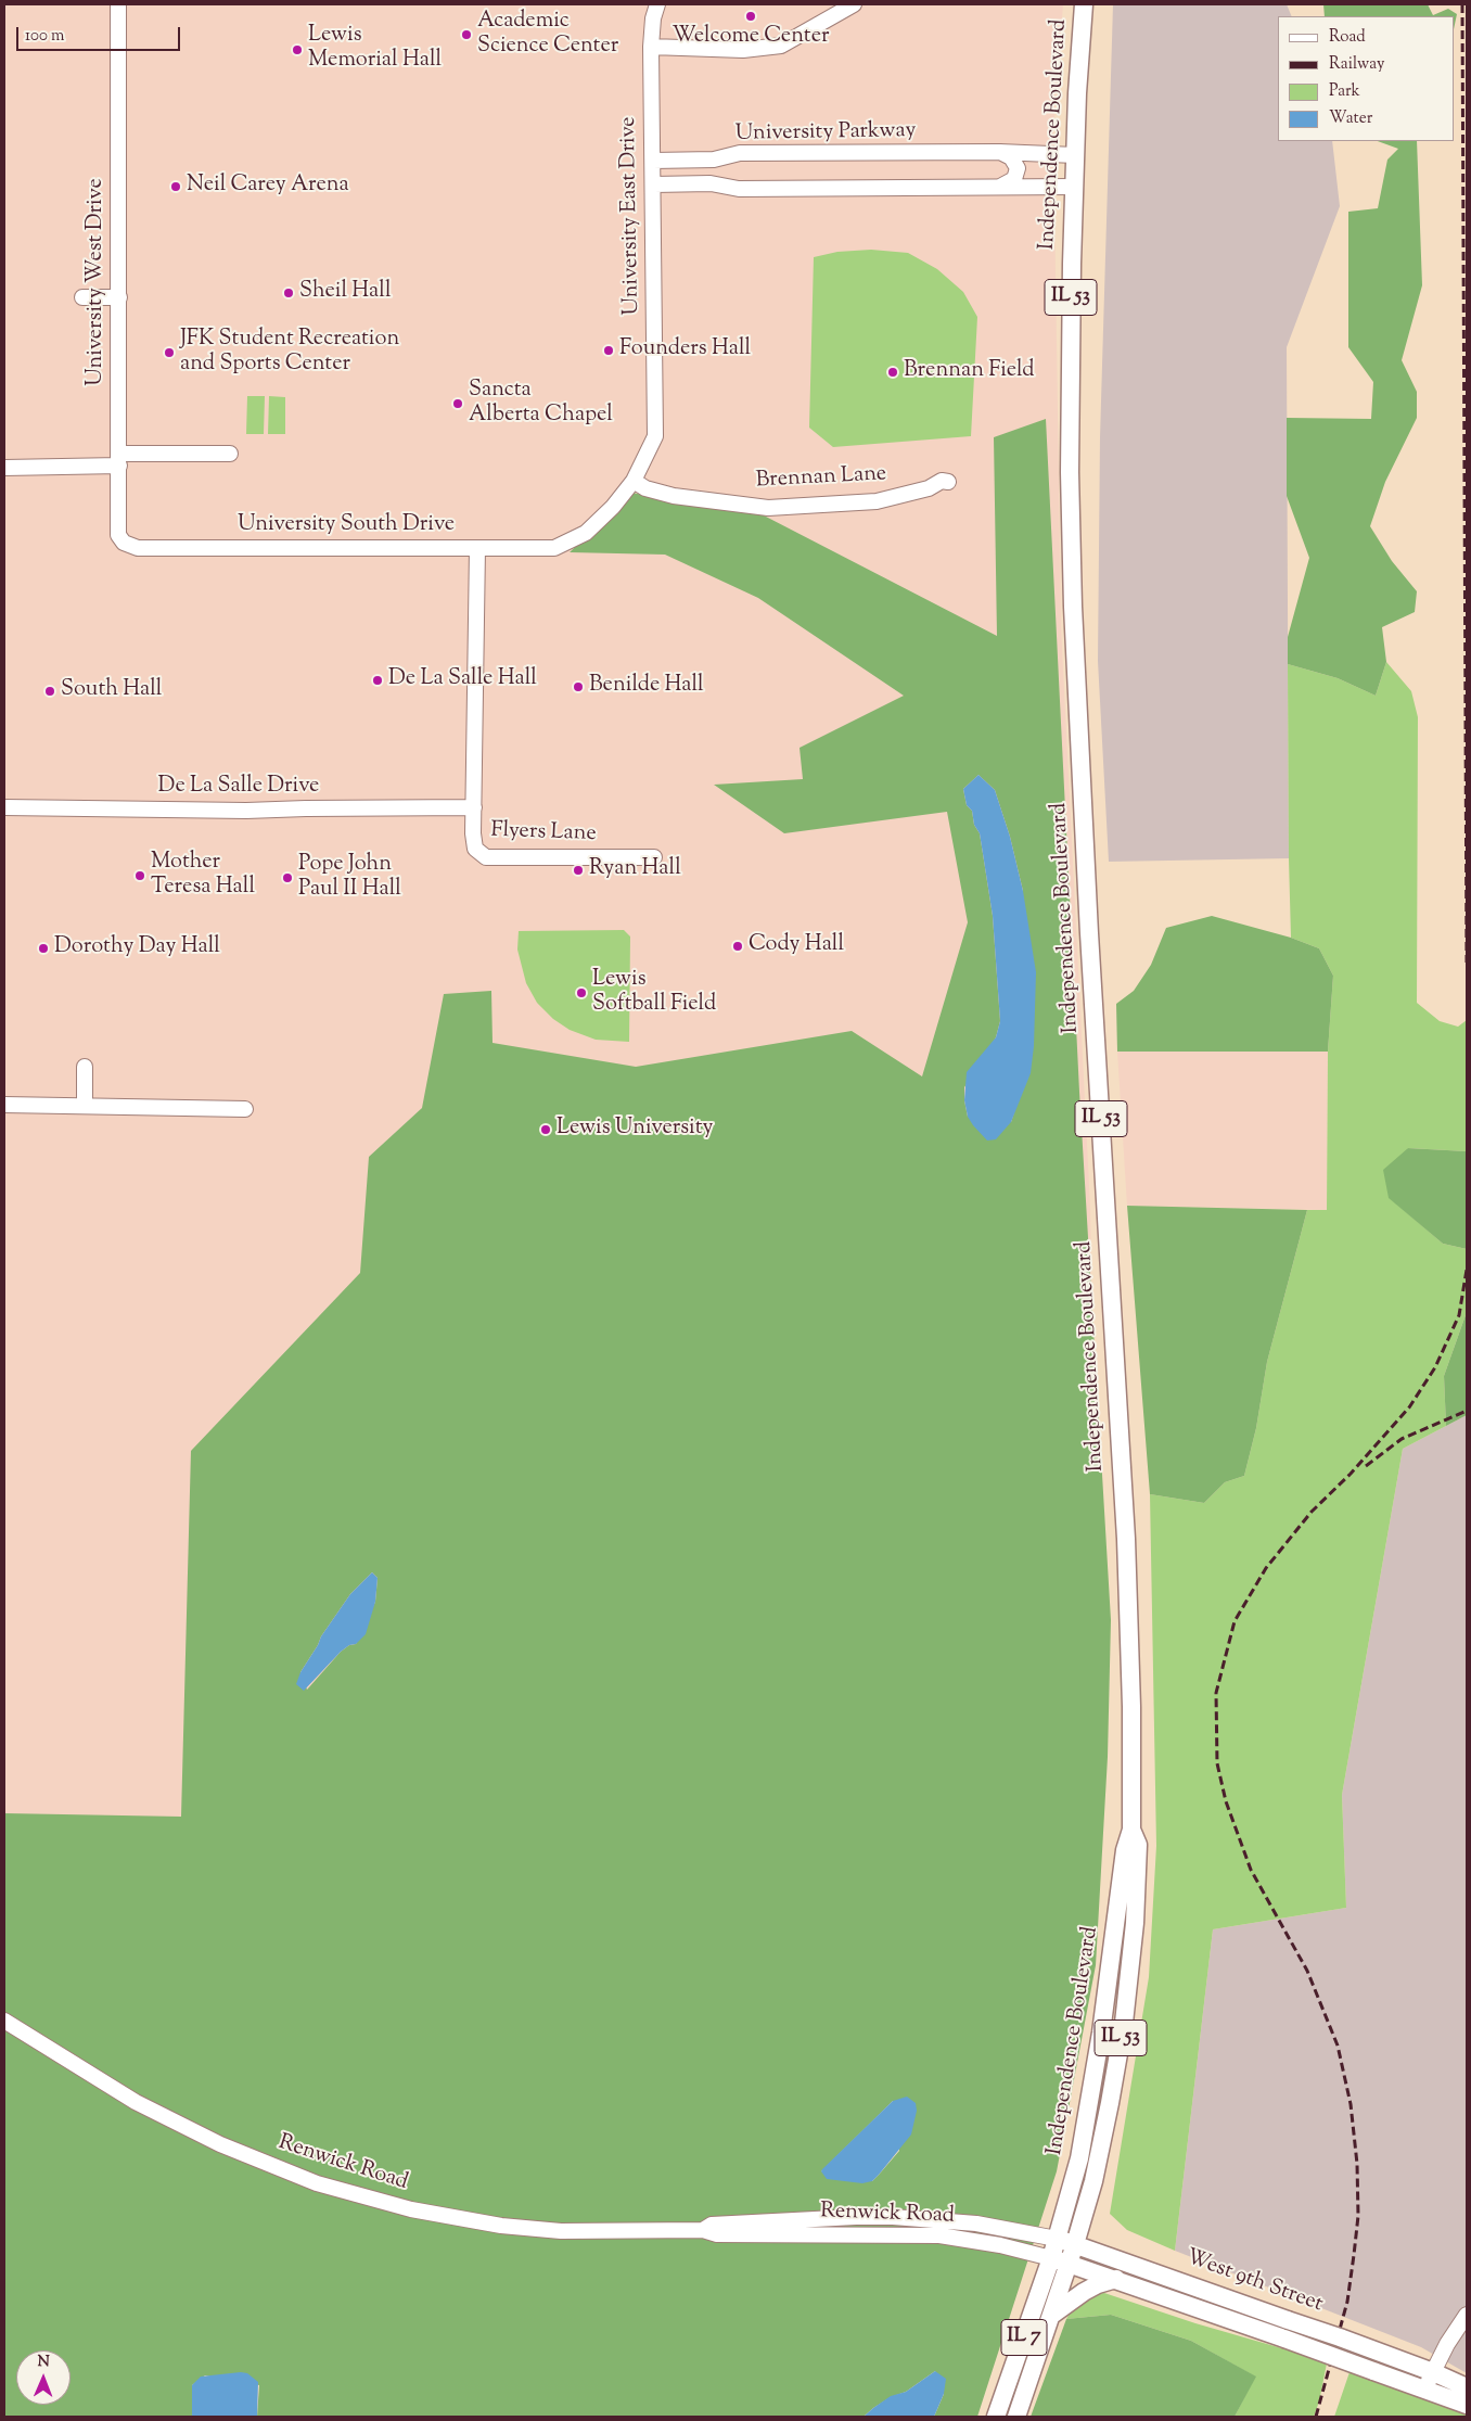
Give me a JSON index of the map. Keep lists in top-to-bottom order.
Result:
{
  "streets": {
    "main road": [
      "Independence Boulevard",
      "IL 53",
      "Renwick Road",
      "West 9th Street",
      "IL 7"
    ],
    "street": [
      "University Parkway",
      "University East Drive",
      "University West Drive",
      "Brennan Lane",
      "University South Drive",
      "De La Salle Drive",
      "Flyers Lane"
    ]
  },
  "crossings": [
    ["University Parkway", "Independence Boulevard"],
    ["University Parkway", "University East Drive"],
    ["Independence Boulevard", "Renwick Road"],
    ["Independence Boulevard", "West 9th Street"],
    ["Independence Boulevard", "IL 7"],
    ["University East Drive", "Brennan Lane"],
    ["University East Drive", "University South Drive"],
    ["University West Drive", "University South Drive"],
    ["University South Drive", "Flyers Lane"],
    ["De La Salle Drive", "Flyers Lane"],
    ["Renwick Road", "West 9th Street"],
    ["Renwick Road", "IL 7"],
    ["West 9th Street", "IL 7"]
  ],
  "places": [
    "Welcome Center",
    "Academic Science Center",
    "Lewis Memorial Hall",
    "Neil Carey Arena",
    "Sheil Hall",
    "Founders Hall",
    "JFK Student Recreation and Sports Center",
    "Brennan Field",
    "Sancta Alberta Chapel",
    "De La Salle Hall",
    "Benilde Hall",
    "South Hall",
    "Ryan Hall",
    "Mother Teresa Hall",
    "Pope John Paul II Hall",
    "Cody Hall",
    "Dorothy Day Hall",
    "Lewis Softball Field",
    "Lewis University"
  ],
  "legend": [
    "Road",
    "Railway",
    "Park",
    "Water"
  ],
  "scale_bar": "100 m",
  "north": "top"
}
